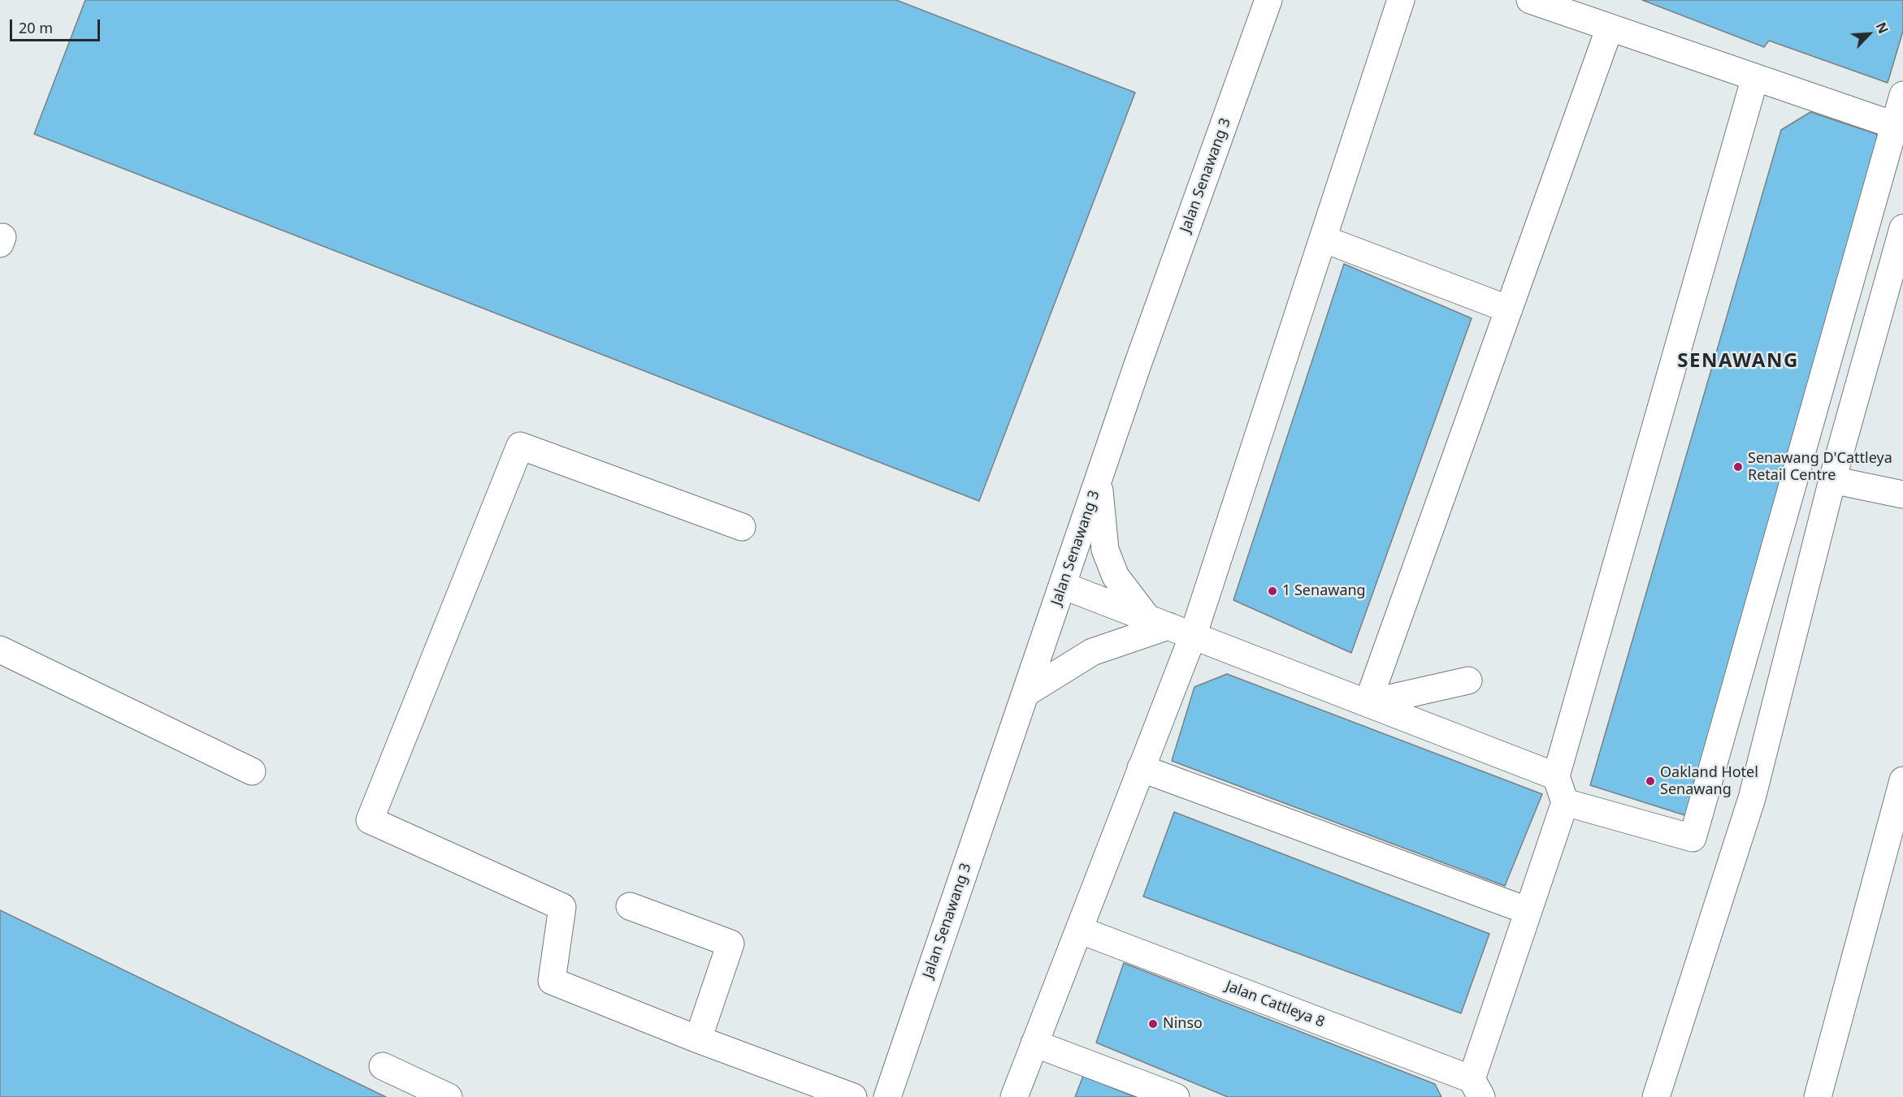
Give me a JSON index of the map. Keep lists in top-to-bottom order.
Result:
{
  "streets": {
    "street": ["Jalan Senawang 3", "Jalan Cattleya 8"]
  },
  "districts": ["SENAWANG"],
  "places": [
    "Senawang D'Cattleya Retail Centre",
    "1 Senawang",
    "Oakland Hotel Senawang",
    "Ninso"
  ],
  "scale_bar": "20 m",
  "north": "top right"
}
